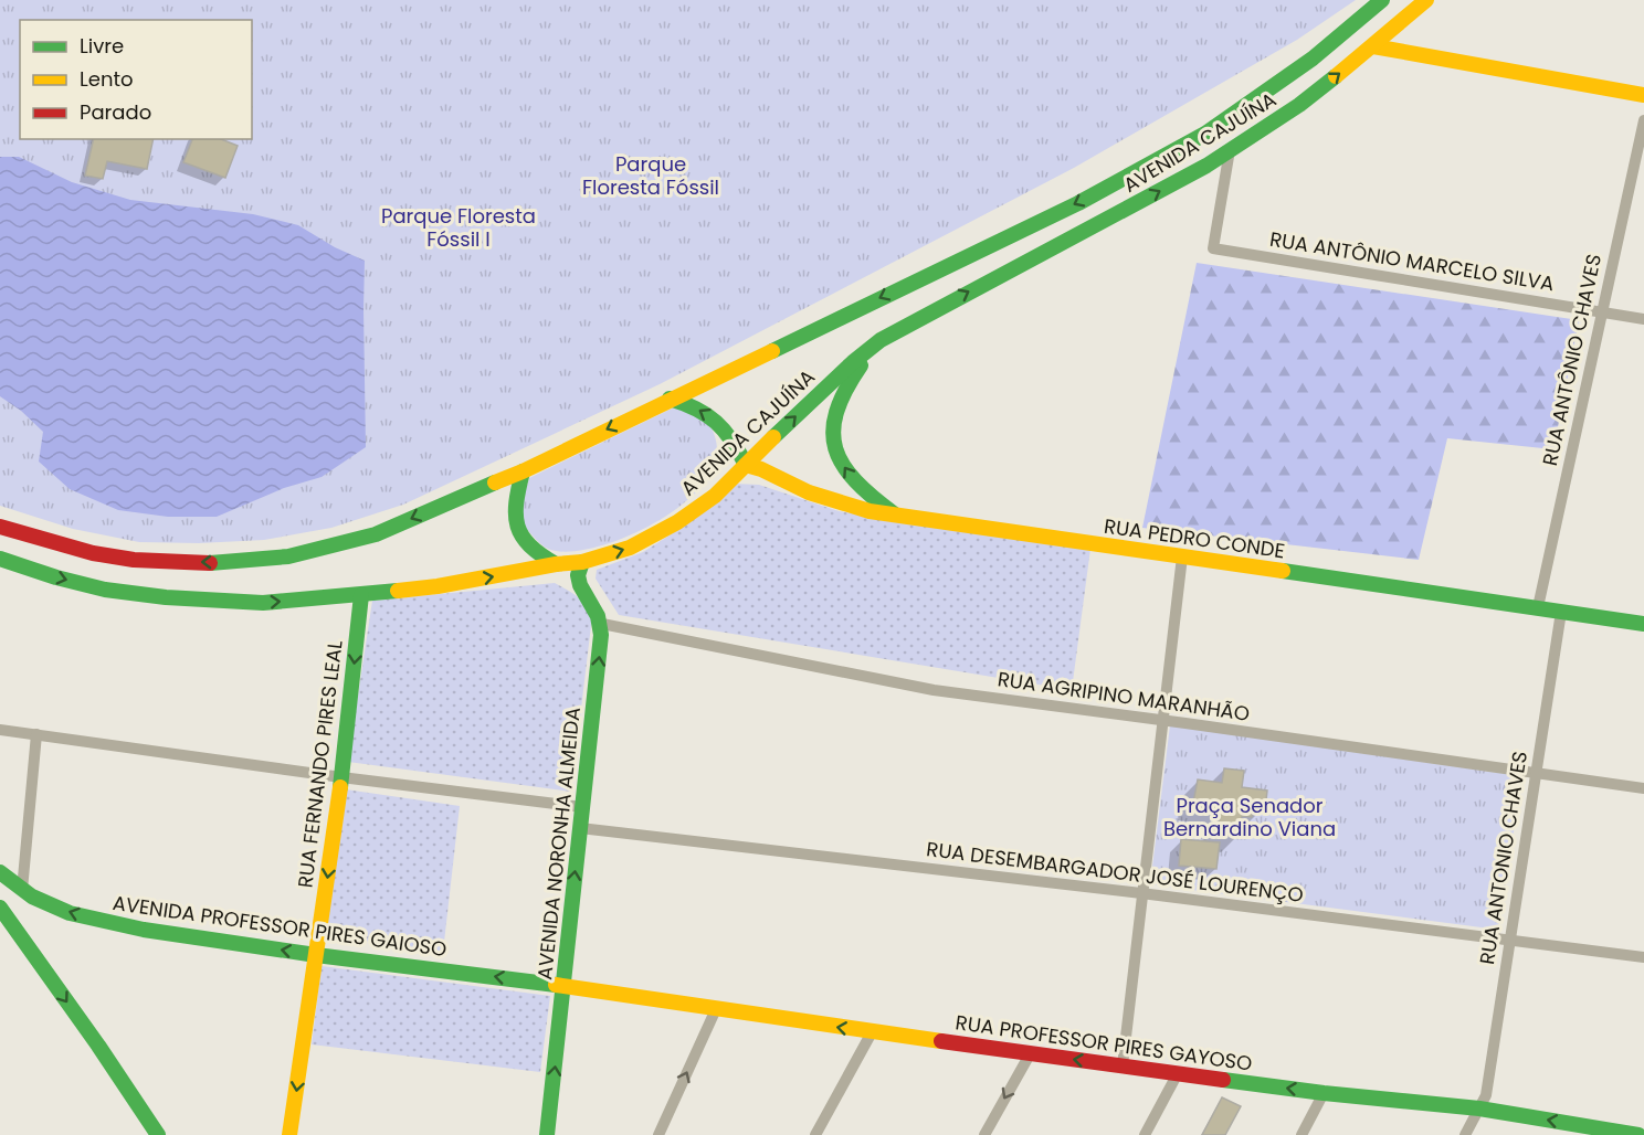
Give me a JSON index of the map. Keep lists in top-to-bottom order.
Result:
{
  "streets": {
    "main road": [
      "AVENIDA CAJUÍNA",
      "RUA PEDRO CONDE",
      "RUA FERNANDO PIRES LEAL",
      "AVENIDA NORONHA ALMEIDA",
      "AVENIDA PROFESSOR PIRES GAIOSO",
      "RUA PROFESSOR PIRES GAYOSO"
    ],
    "street": [
      "RUA ANTÔNIO MARCELO SILVA",
      "RUA ANTÔNIO CHAVES",
      "RUA AGRIPINO MARANHÃO",
      "RUA ANTONIO CHAVES",
      "RUA DESEMBARGADOR JOSÉ LOURENÇO"
    ]
  },
  "crossings": [
    ["AVENIDA CAJUÍNA", "RUA ANTÔNIO MARCELO SILVA"],
    ["AVENIDA CAJUÍNA", "RUA PEDRO CONDE"],
    ["AVENIDA CAJUÍNA", "RUA FERNANDO PIRES LEAL"],
    ["RUA ANTÔNIO MARCELO SILVA", "RUA ANTÔNIO CHAVES"],
    ["RUA ANTÔNIO CHAVES", "RUA PEDRO CONDE"],
    ["RUA PEDRO CONDE", "RUA ANTONIO CHAVES"],
    ["RUA AGRIPINO MARANHÃO", "AVENIDA NORONHA ALMEIDA"],
    ["RUA AGRIPINO MARANHÃO", "RUA ANTONIO CHAVES"],
    ["RUA FERNANDO PIRES LEAL", "AVENIDA PROFESSOR PIRES GAIOSO"],
    ["AVENIDA NORONHA ALMEIDA", "RUA DESEMBARGADOR JOSÉ LOURENÇO"],
    ["AVENIDA NORONHA ALMEIDA", "AVENIDA PROFESSOR PIRES GAIOSO"],
    ["AVENIDA NORONHA ALMEIDA", "RUA PROFESSOR PIRES GAYOSO"],
    ["RUA ANTONIO CHAVES", "RUA DESEMBARGADOR JOSÉ LOURENÇO"],
    ["RUA ANTONIO CHAVES", "RUA PROFESSOR PIRES GAYOSO"],
    ["AVENIDA PROFESSOR PIRES GAIOSO", "RUA PROFESSOR PIRES GAYOSO"]
  ],
  "one_way": [
    "RUA FERNANDO PIRES LEAL",
    "AVENIDA NORONHA ALMEIDA",
    "AVENIDA PROFESSOR PIRES GAIOSO",
    "RUA PROFESSOR PIRES GAYOSO"
  ],
  "parks": ["Parque Floresta Fóssil", "Parque Floresta Fóssil I", "Praça Senador Bernardino Viana"],
  "legend": ["Livre", "Lento", "Parado"]
}
